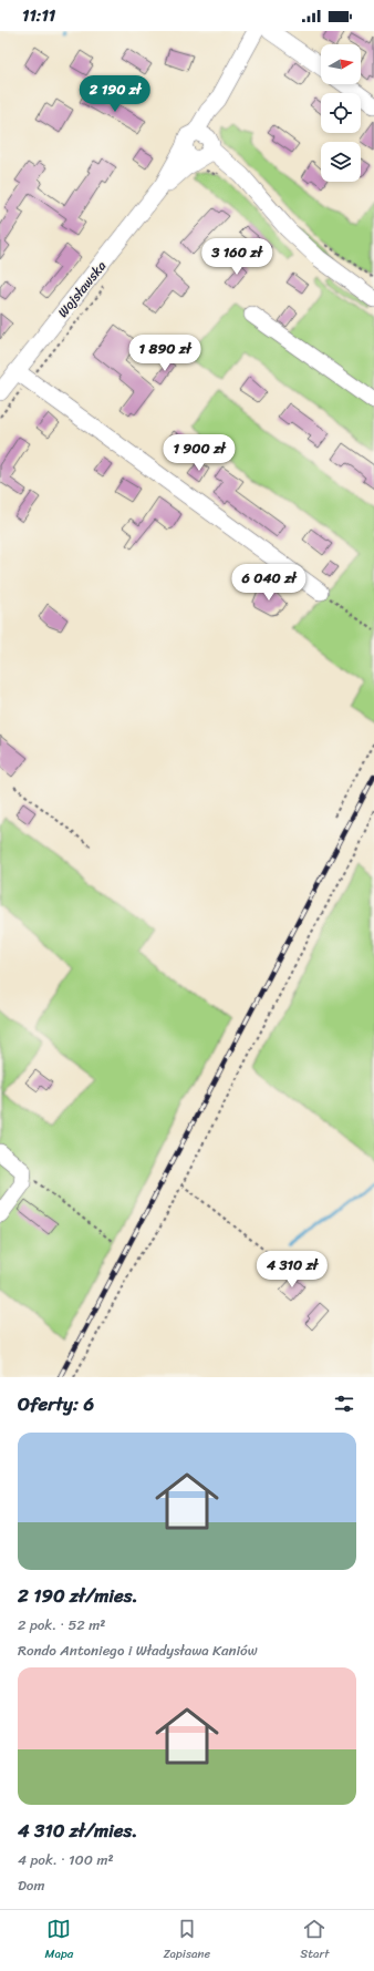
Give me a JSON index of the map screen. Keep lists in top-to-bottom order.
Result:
{
  "streets": {
    "street": ["Wojsławska"]
  },
  "north": "right",
  "page": {
    "status": "11:11",
    "price": [
      "2 190 zł",
      "3 160 zł",
      "1 890 zł",
      "1 900 zł",
      "6 040 zł",
      "4 310 zł"
    ],
    "heading": "Oferty: 6",
    "list": [
      {
        "name": "2 190 zł/mies.",
        "note": "2 pok. · 52 m² · Rondo Antoniego i Władysława Kaniów"
      },
      {
        "name": "4 310 zł/mies.",
        "note": "4 pok. · 100 m² · Dom"
      }
    ],
    "tabs": ["Mapa", "Zapisane", "Start"]
  }
}
